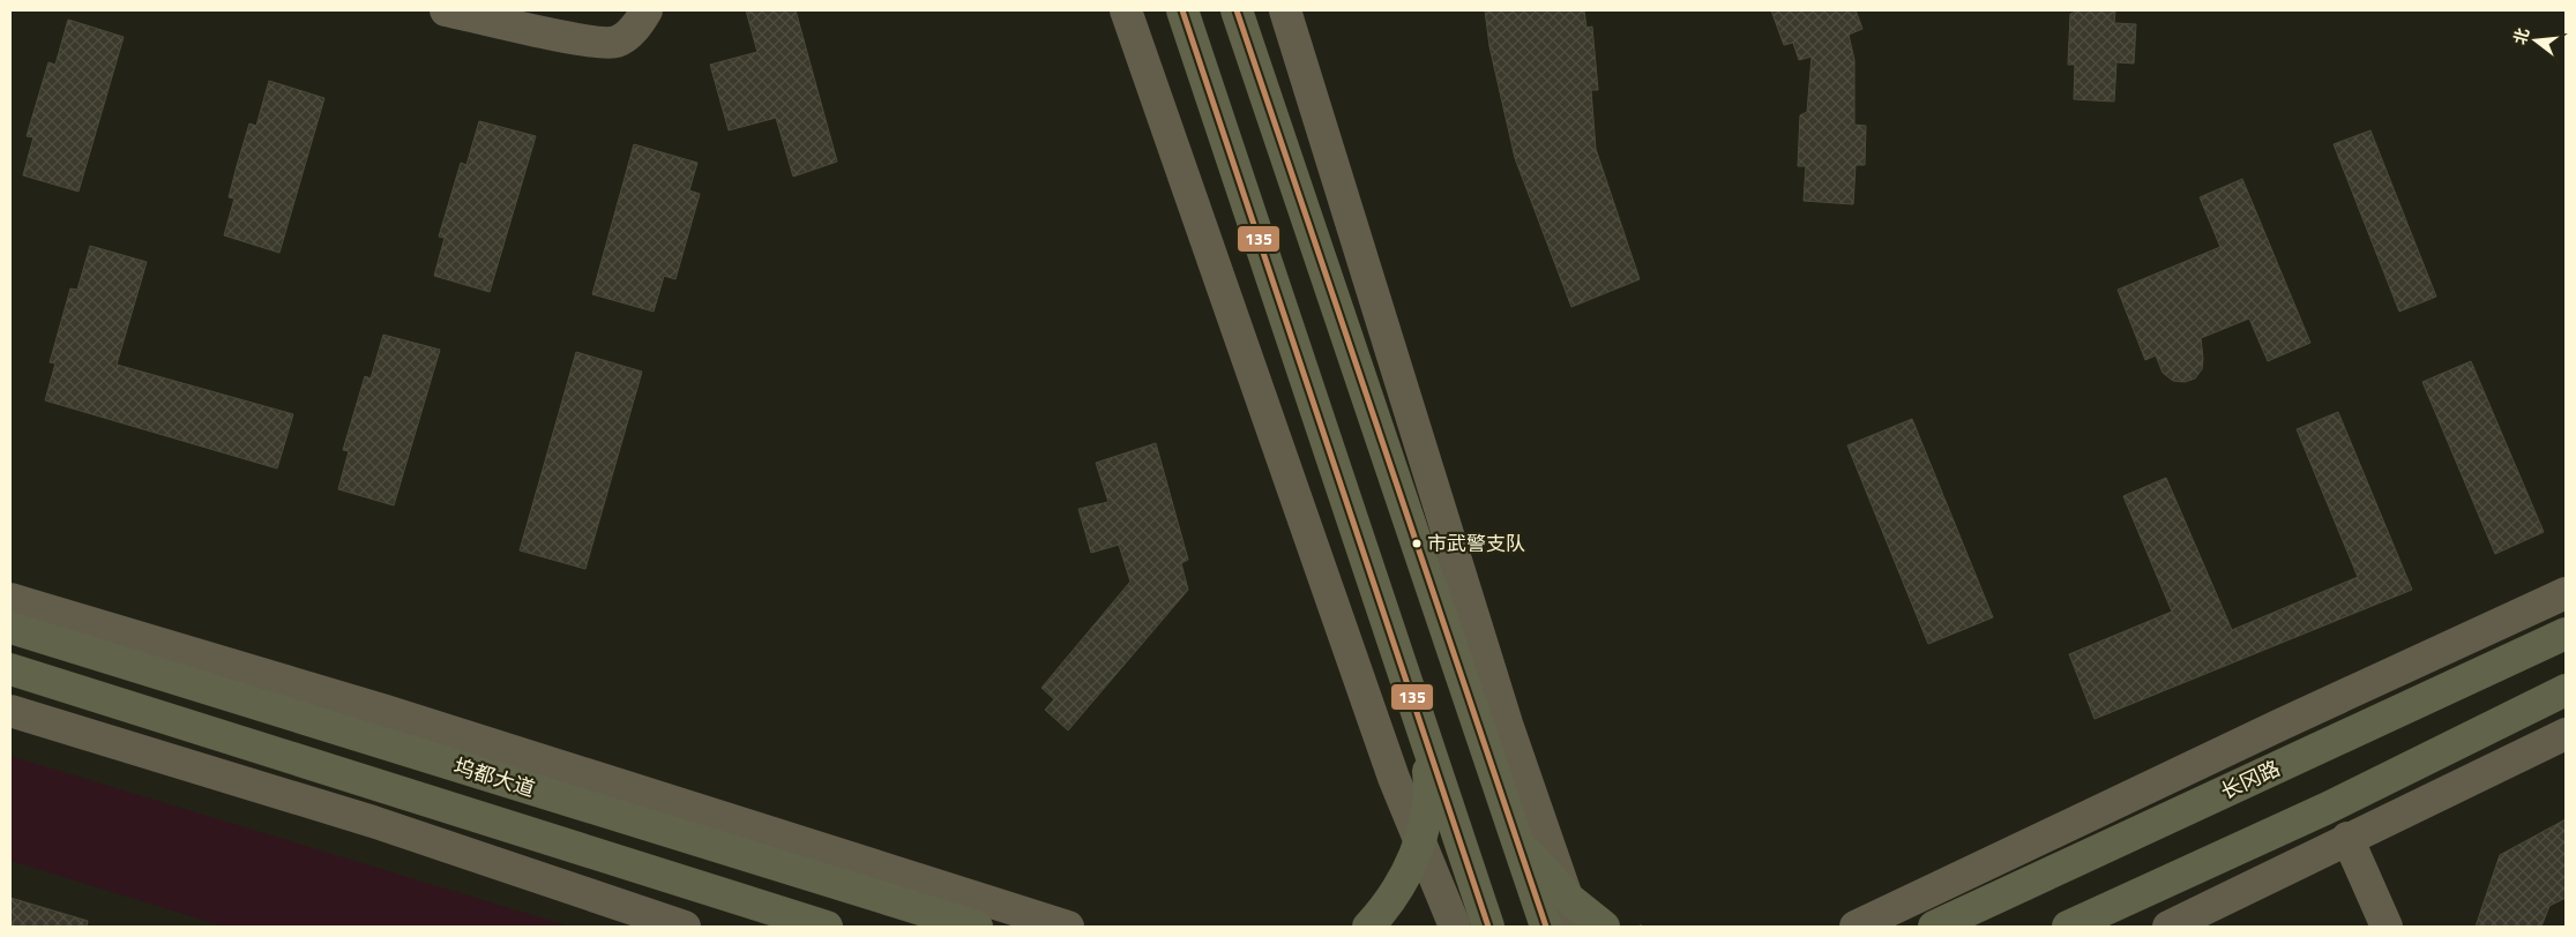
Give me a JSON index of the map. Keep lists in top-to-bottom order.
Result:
{
  "streets": {
    "main road": ["坞都大道", "长冈路"]
  },
  "places": ["市武警支队"],
  "lines": ["transit line 135"],
  "north": "left"
}
